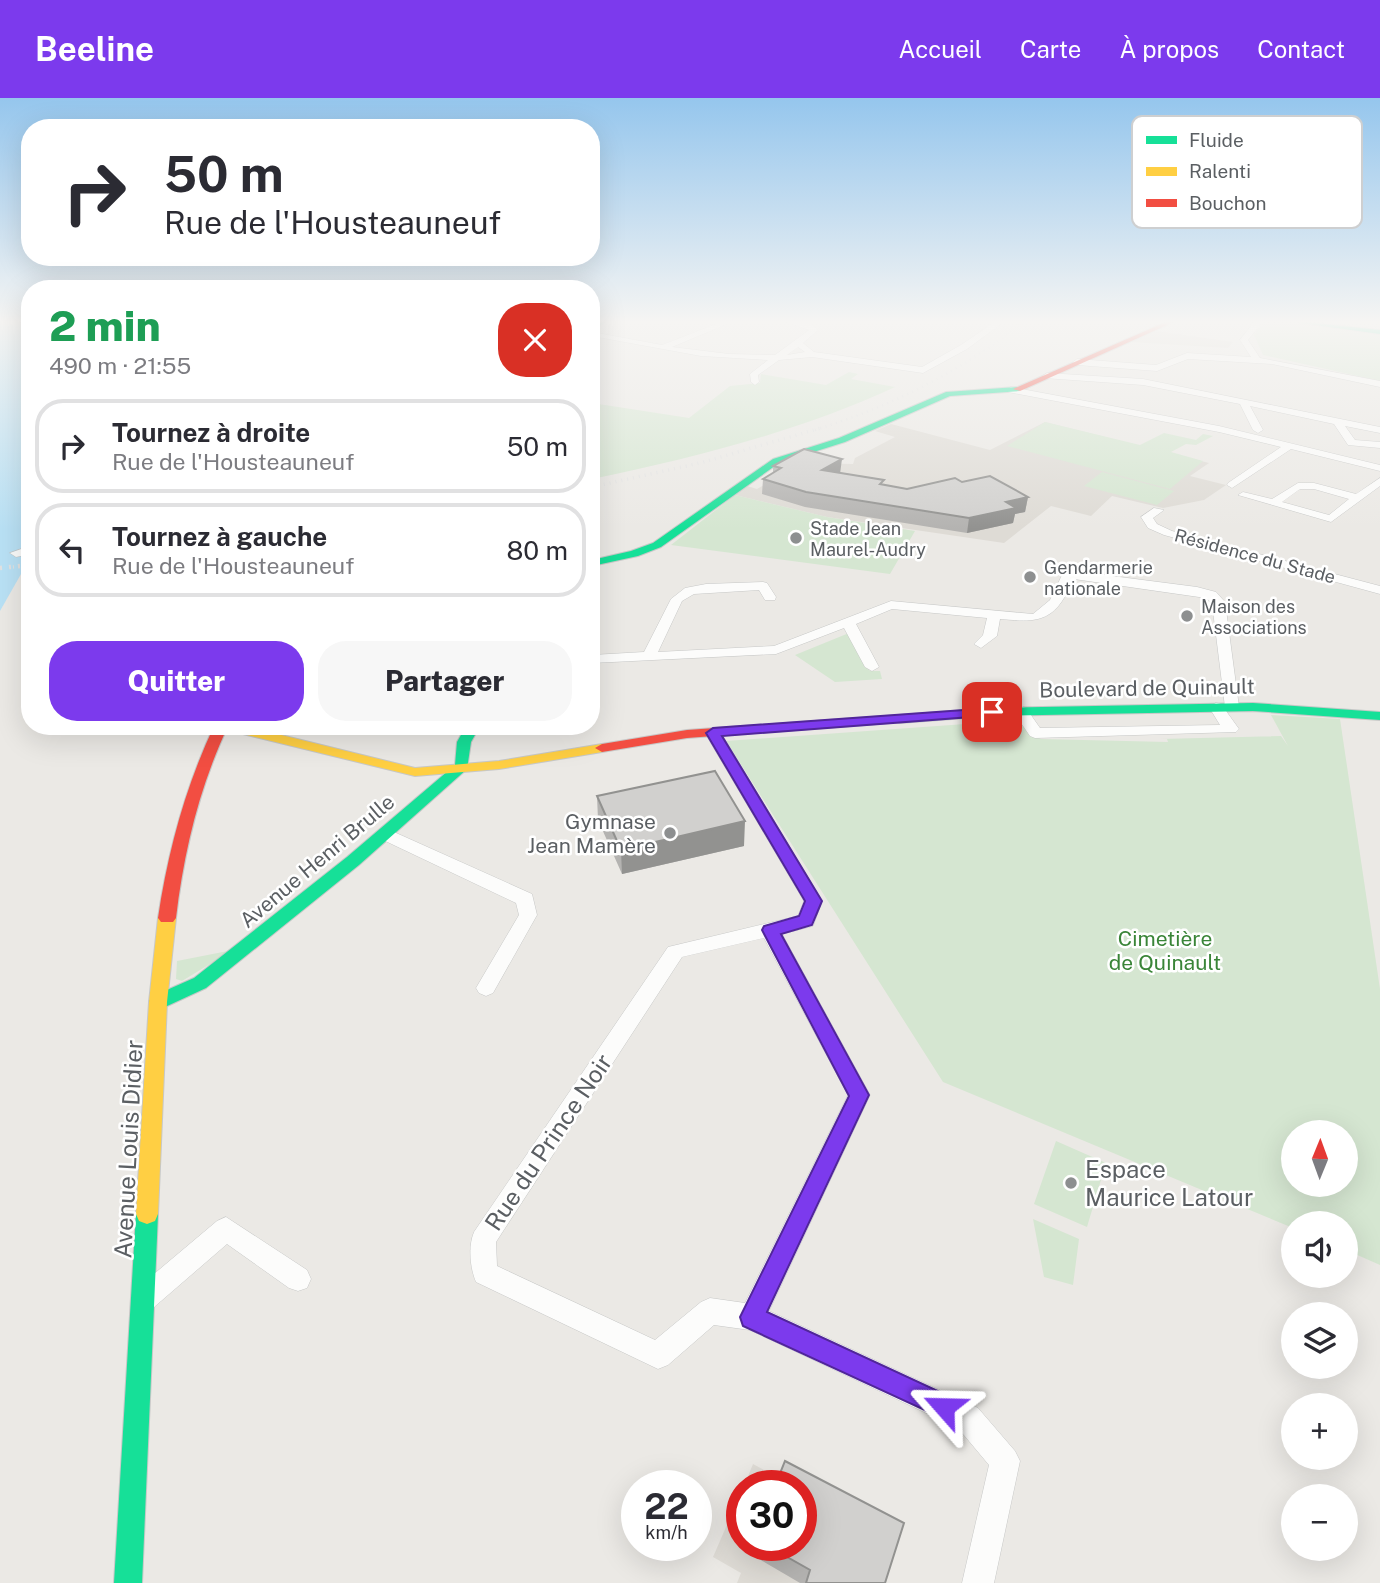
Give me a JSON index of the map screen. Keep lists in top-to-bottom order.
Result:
{
  "streets": {
    "street": [
      "Résidence du Stade",
      "Boulevard de Quinault",
      "Avenue Henri Brulle",
      "Rue du Prince Noir",
      "Avenue Louis Didier"
    ]
  },
  "crossings": [
    ["Boulevard de Quinault", "Avenue Henri Brulle"],
    ["Avenue Henri Brulle", "Avenue Louis Didier"]
  ],
  "parks": ["Cimetière de Quinault"],
  "places": [
    "Stade Jean Maurel-Audry",
    "Gendarmerie nationale",
    "Maison des Associations",
    "Gymnase Jean Mamère",
    "Espace Maurice Latour"
  ],
  "legend": ["Fluide", "Ralenti", "Bouchon"],
  "north": "top",
  "page": {
    "header": "Beeline",
    "nav": [
      "Accueil",
      "Carte",
      "À propos",
      "Contact"
    ],
    "turn": ["50 m", "Rue de l'Housteauneuf"],
    "heading": ["2 min", "490 m · 21:55"],
    "list": [
      {
        "name": "Tournez à droite",
        "note": "Rue de l'Housteauneuf",
        "value": "50 m"
      },
      {
        "name": "Tournez à gauche",
        "note": "Rue de l'Housteauneuf",
        "value": "80 m"
      }
    ],
    "buttons": ["Quitter", "Partager"],
    "map_buttons": ["+", "−"],
    "speed": "22 km/h",
    "limit": "30"
  }
}
